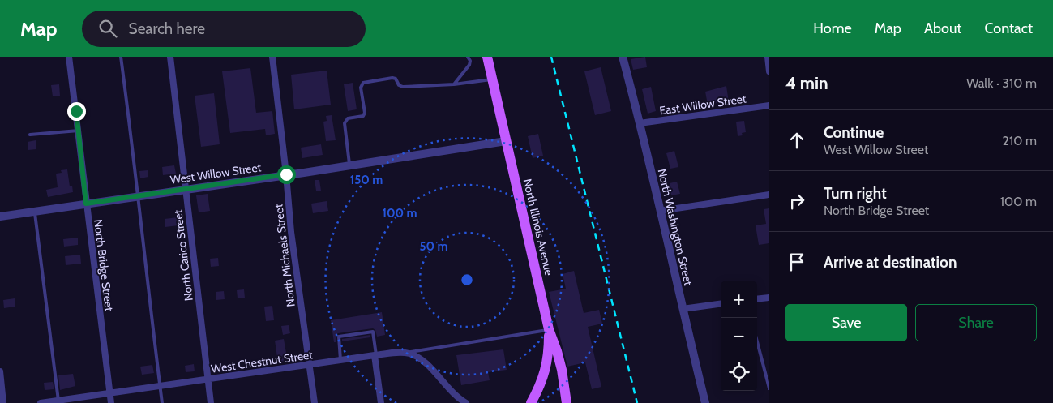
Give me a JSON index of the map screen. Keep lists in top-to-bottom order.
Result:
{
  "streets": {
    "main road": ["North Illinois Avenue"],
    "street": [
      "East Willow Street",
      "West Willow Street",
      "North Washington Street",
      "North Carico Street",
      "North Michaels Street",
      "North Bridge Street",
      "West Chestnut Street"
    ]
  },
  "crossings": [
    ["East Willow Street", "North Washington Street"],
    ["West Willow Street", "North Illinois Avenue"],
    ["West Willow Street", "North Carico Street"],
    ["West Willow Street", "North Michaels Street"],
    ["West Willow Street", "North Bridge Street"],
    ["North Carico Street", "West Chestnut Street"],
    ["North Michaels Street", "West Chestnut Street"],
    ["North Bridge Street", "West Chestnut Street"]
  ],
  "page": {
    "header": "Map",
    "search": "Search here",
    "nav": [
      "Home",
      "Map",
      "About",
      "Contact"
    ],
    "heading": ["4 min", "Walk · 310 m"],
    "list": [
      ["Continue", "West Willow Street", "210 m"],
      ["Turn right", "North Bridge Street", "100 m"],
      "Arrive at destination"
    ],
    "map_buttons": ["+", "−"],
    "buttons": ["Save", "Share"]
  },
  "rings": ["150 m", "100 m", "50 m"]
}
